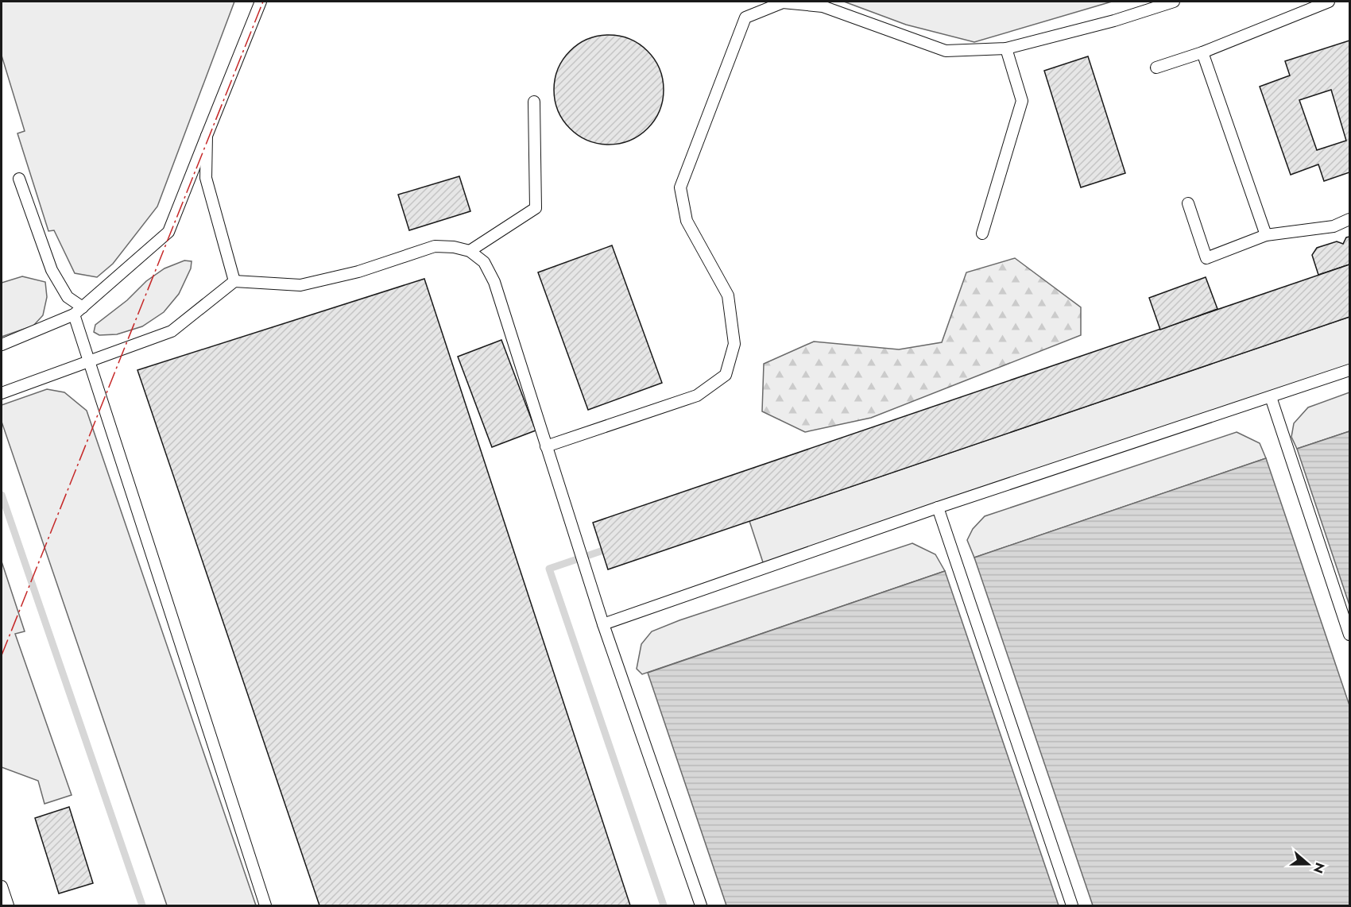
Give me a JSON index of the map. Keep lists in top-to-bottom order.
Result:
{
  "north": "right"
}
